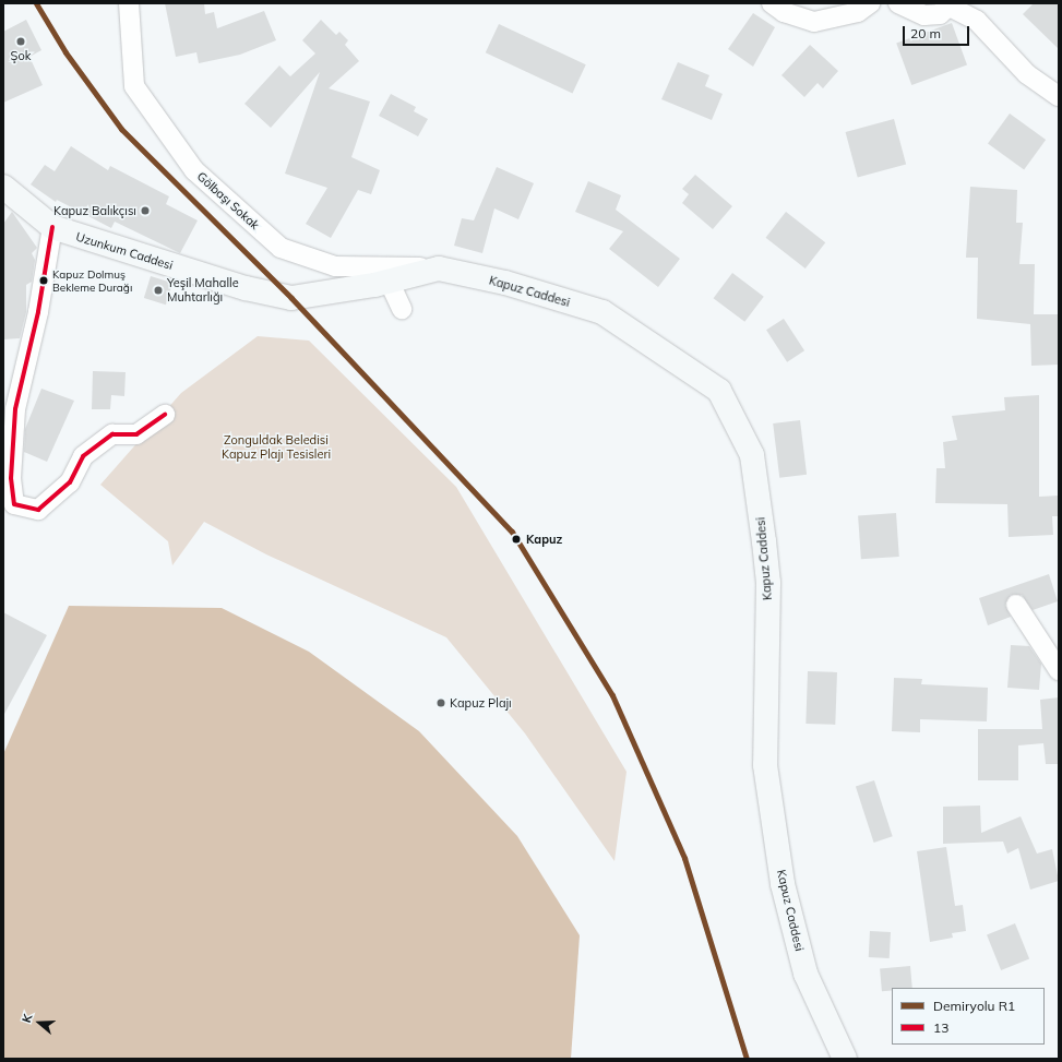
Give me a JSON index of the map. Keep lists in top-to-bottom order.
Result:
{
  "streets": {
    "main road": ["Uzunkum Caddesi", "Kapuz Caddesi"],
    "street": ["Gölbaşı Sokak"]
  },
  "crossings": [
    ["Gölbaşı Sokak", "Uzunkum Caddesi"],
    ["Gölbaşı Sokak", "Kapuz Caddesi"],
    ["Uzunkum Caddesi", "Kapuz Caddesi"]
  ],
  "parks": ["Zonguldak Beledisi Kapuz Plajı Tesisleri"],
  "places": [
    "Şok",
    "Kapuz Balıkçısı",
    "Kapuz Dolmuş Bekleme Durağı",
    "Yeşil Mahalle Muhtarlığı",
    "Kapuz",
    "Kapuz Plajı"
  ],
  "lines": ["rail line R1", "transit line 13"],
  "legend": ["Demiryolu R1", "13"],
  "scale_bar": "20 m",
  "north": "left"
}
